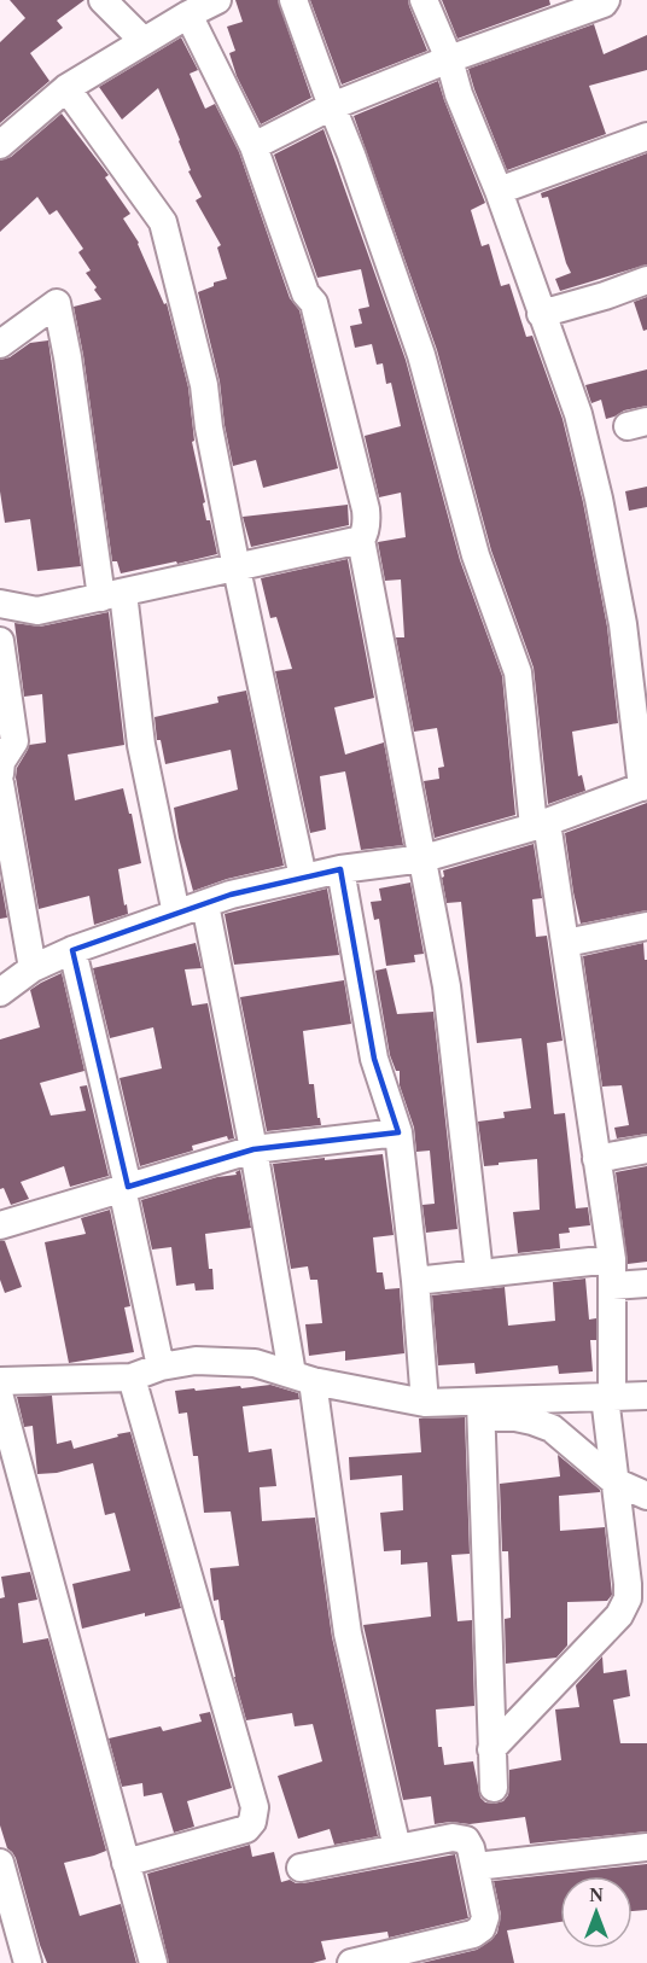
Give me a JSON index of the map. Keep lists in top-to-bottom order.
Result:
{
  "north": "top"
}
